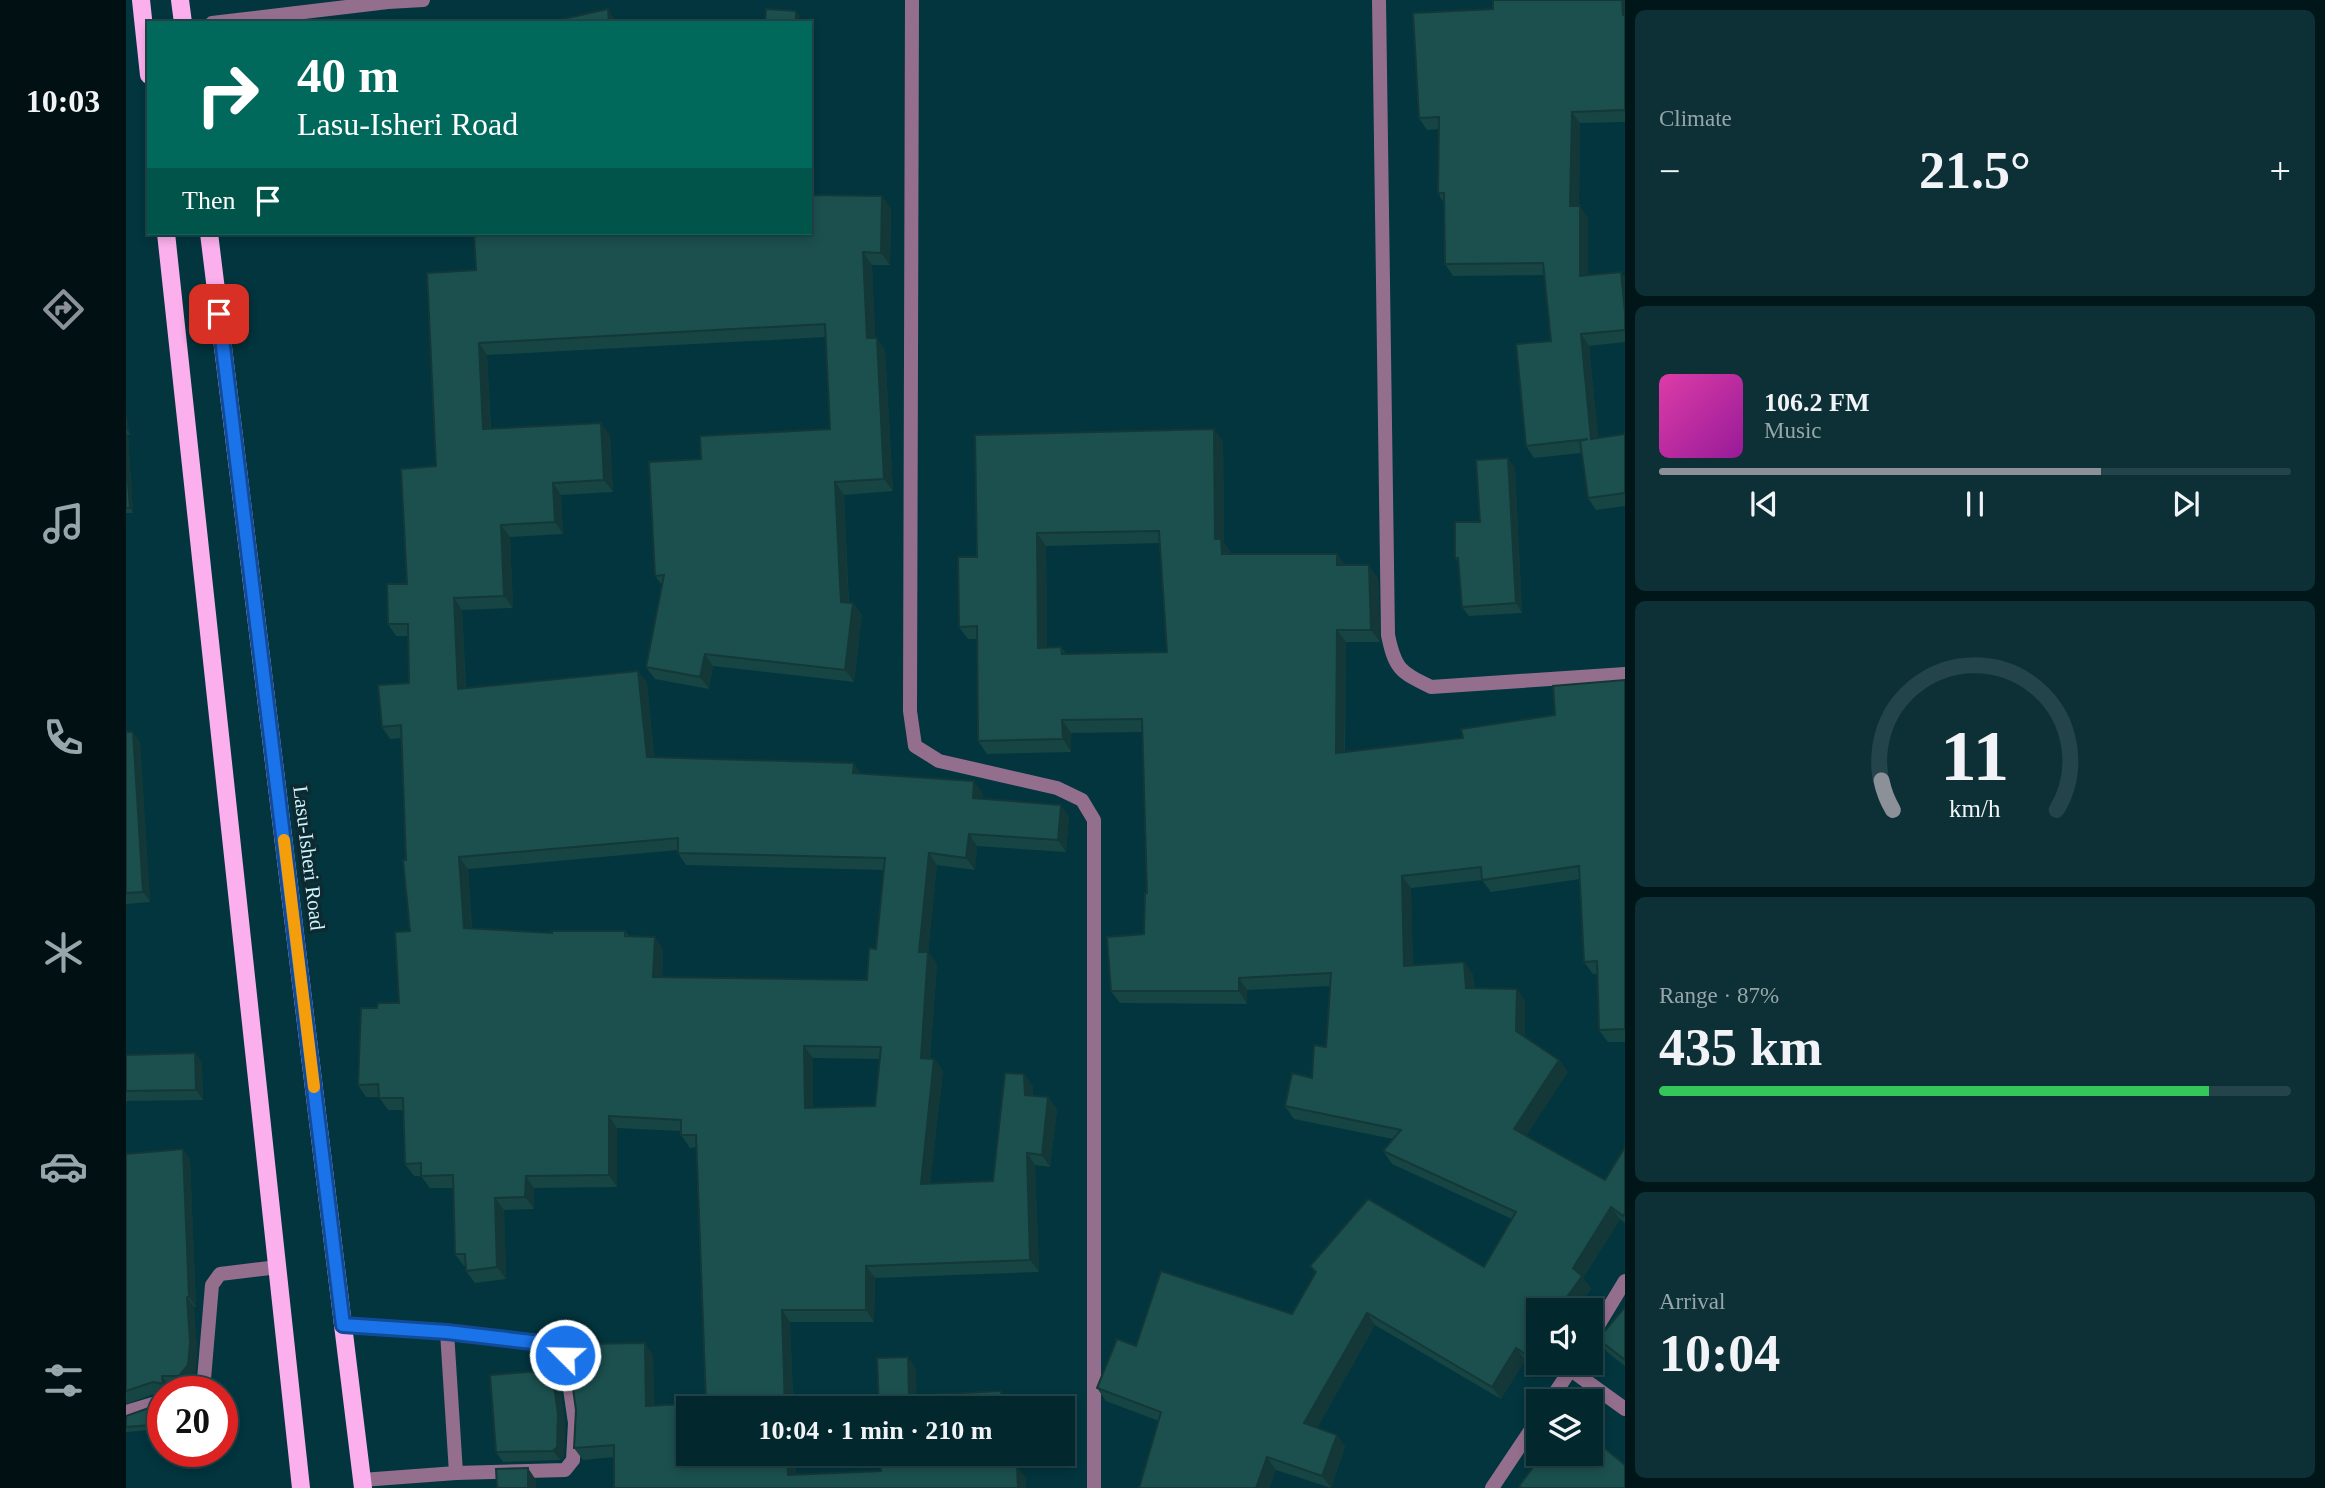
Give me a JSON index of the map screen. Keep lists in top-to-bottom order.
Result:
{
  "streets": {
    "main road": ["Lasu-Isheri Road"]
  },
  "page": {
    "tabs": "10:03",
    "tile": [
      "Climate",
      ["Range · 87%", "435 km"],
      ["Arrival", "10:04"]
    ],
    "turn": ["40 m", "Lasu-Isheri Road"],
    "heat": ["−", "21.5°", "+"],
    "then": "Then",
    "song": ["106.2 FM", "Music"],
    "limit": "20",
    "trip": "10:04 · 1 min · 210 m",
    "gauge": ["11", "km/h"]
  }
}
